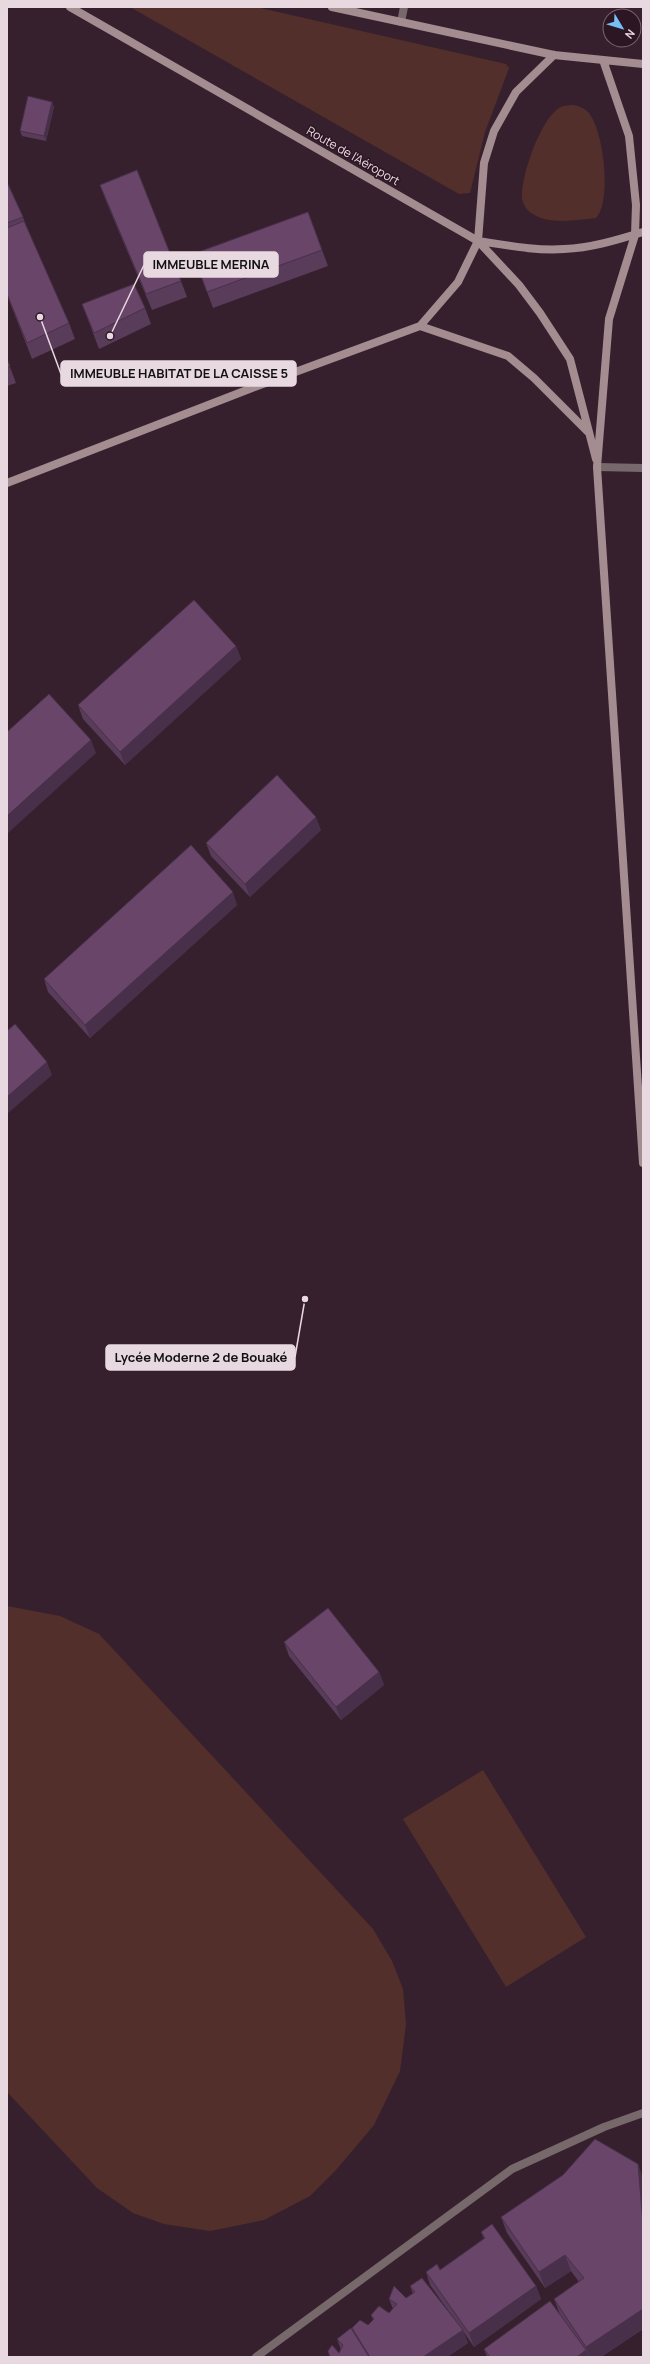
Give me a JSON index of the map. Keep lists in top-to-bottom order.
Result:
{
  "streets": {
    "main road": ["Route de l'Aéroport"]
  },
  "places": ["IMMEUBLE HABITAT DE LA CAISSE 5", "IMMEUBLE MERINA", "Lycée Moderne 2 de Bouaké"],
  "north": "bottom right"
}
